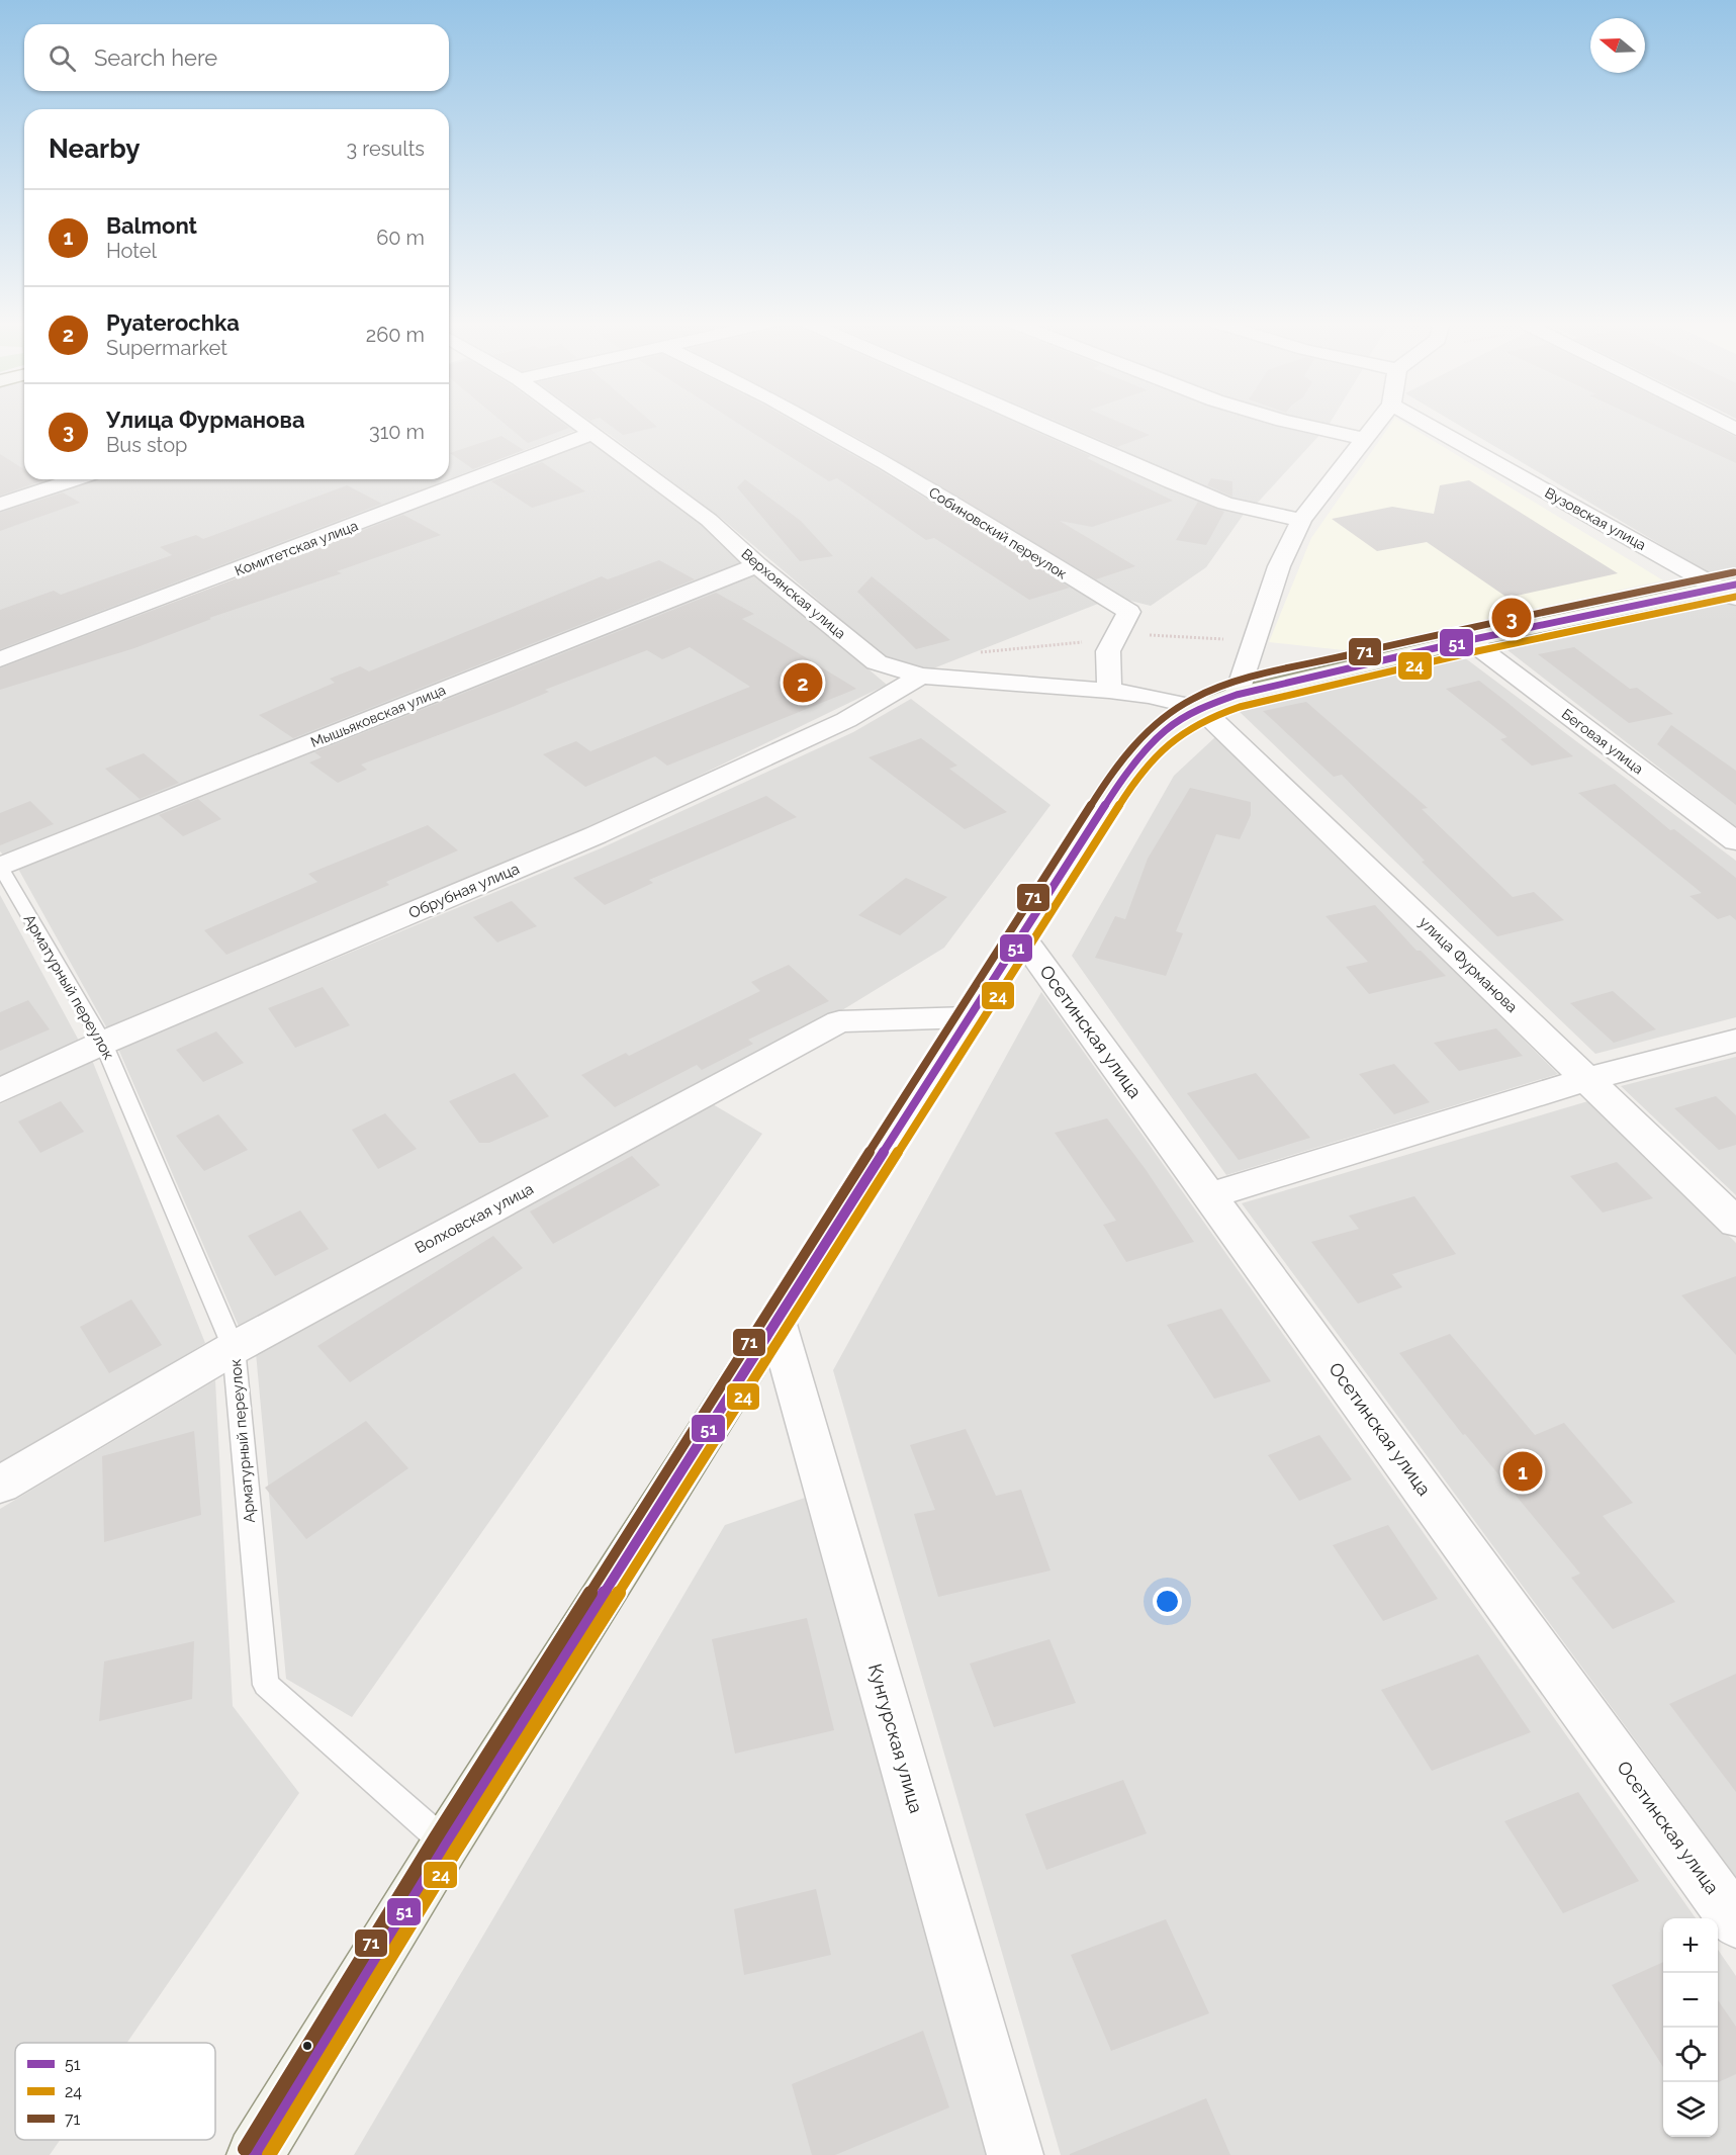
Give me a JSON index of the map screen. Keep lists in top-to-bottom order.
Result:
{
  "streets": {
    "street": [
      "Вузовская улица",
      "Собиновский переулок",
      "Комитетская улица",
      "Верхоянская улица",
      "Мышьяковская улица",
      "Беговая улица",
      "Обрубная улица",
      "улица Фурманова",
      "Осетинская улица",
      "Волховская улица",
      "Кунгурская улица"
    ],
    "lane": ["Арматурный переулок"]
  },
  "crossings": [
    ["Собиновский переулок", "Верхоянская улица"],
    ["Комитетская улица", "Верхоянская улица"],
    ["Верхоянская улица", "Мышьяковская улица"],
    ["Верхоянская улица", "Обрубная улица"],
    ["Верхоянская улица", "улица Фурманова"],
    ["Мышьяковская улица", "Арматурный переулок"],
    ["Обрубная улица", "Арматурный переулок"],
    ["Арматурный переулок", "Волховская улица"]
  ],
  "lines": ["transit line 71", "transit line 51", "transit line 24"],
  "legend": ["51", "24", "71"],
  "north": "left",
  "page": {
    "search": "Search here",
    "heading": ["Nearby", "3 results"],
    "list": [
      {
        "mark": "1",
        "name": "Balmont",
        "note": "Hotel",
        "value": "60 m"
      },
      {
        "mark": "2",
        "name": "Pyaterochka",
        "note": "Supermarket",
        "value": "260 m"
      },
      {
        "mark": "3",
        "name": "Улица Фурманова",
        "note": "Bus stop",
        "value": "310 m"
      }
    ],
    "pins": ["3", "2", "1"],
    "map_buttons": ["+", "−"]
  }
}
